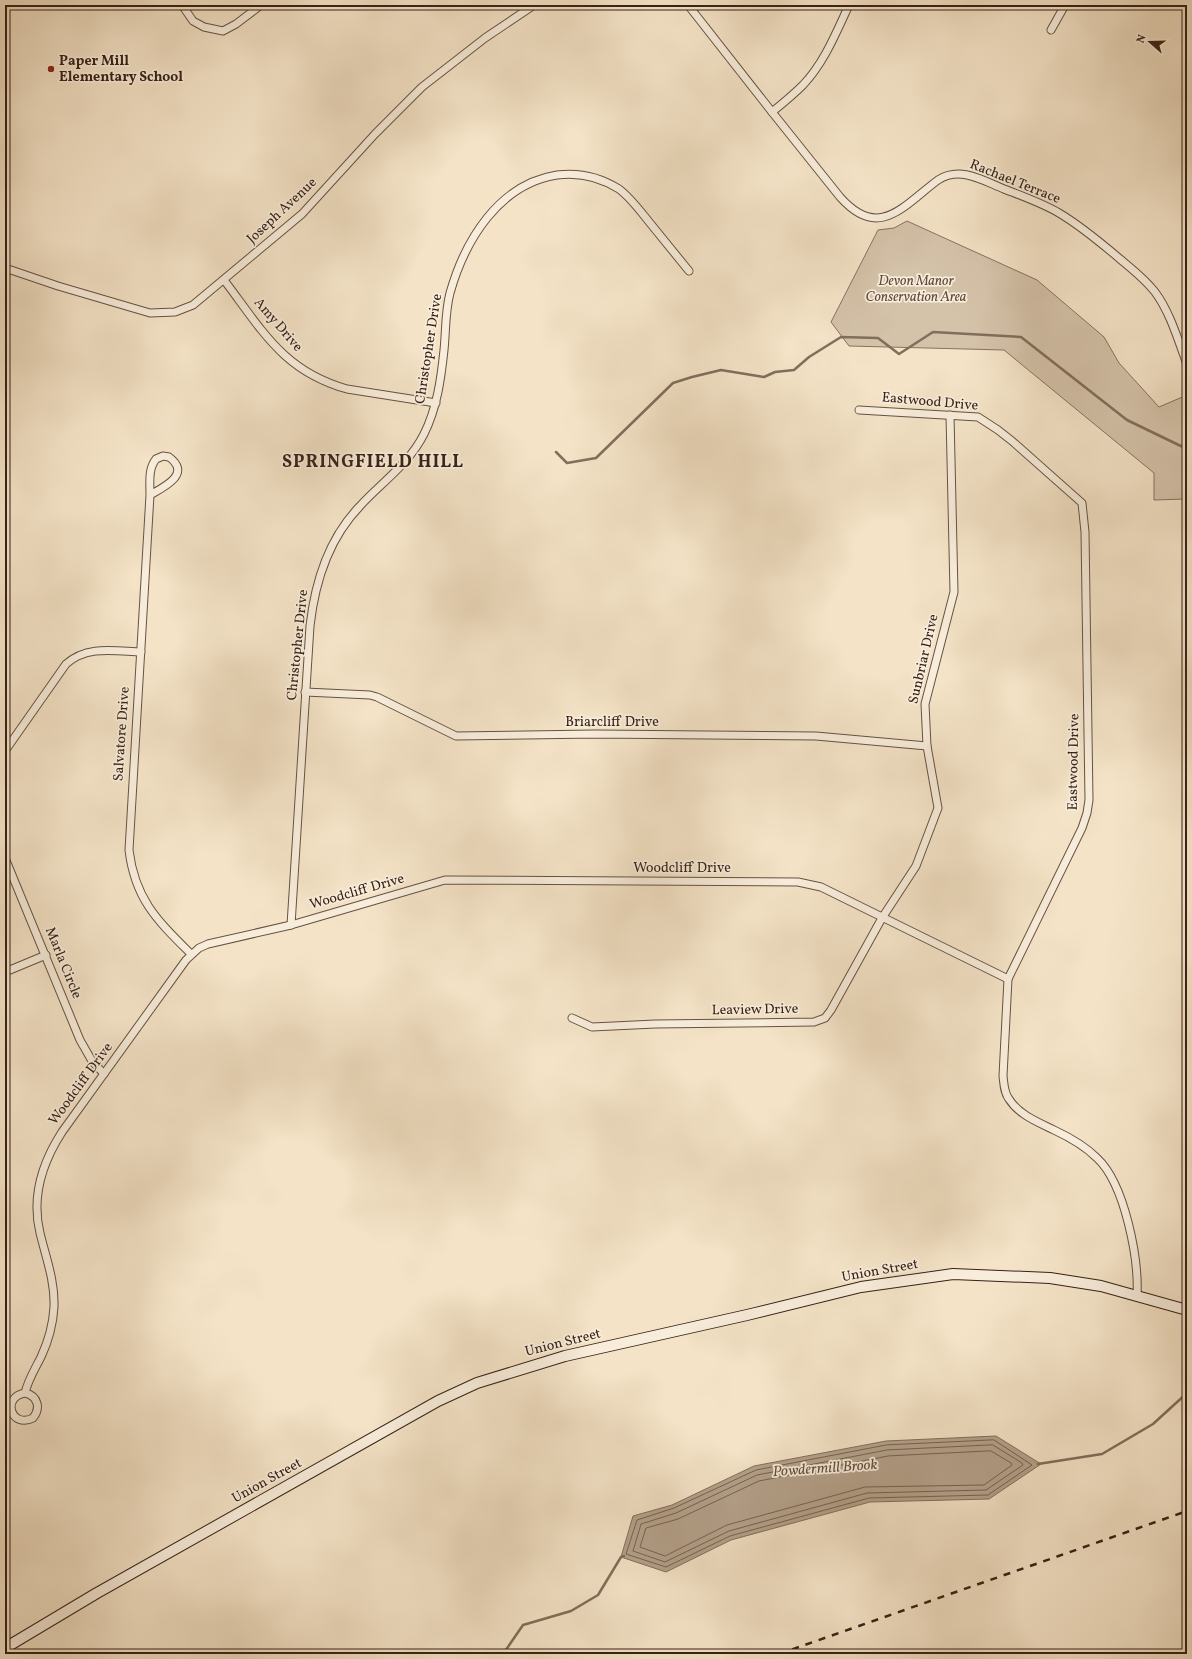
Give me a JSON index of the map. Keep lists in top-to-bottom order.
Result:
{
  "streets": {
    "main road": ["Union Street"],
    "street": [
      "Rachael Terrace",
      "Joseph Avenue",
      "Amy Drive",
      "Christopher Drive",
      "Eastwood Drive",
      "Sunbriar Drive",
      "Briarcliff Drive",
      "Salvatore Drive",
      "Woodcliff Drive",
      "Marla Circle",
      "Leaview Drive"
    ]
  },
  "crossings": [
    ["Joseph Avenue", "Amy Drive"],
    ["Amy Drive", "Christopher Drive"],
    ["Christopher Drive", "Briarcliff Drive"],
    ["Christopher Drive", "Woodcliff Drive"],
    ["Eastwood Drive", "Sunbriar Drive"],
    ["Eastwood Drive", "Woodcliff Drive"],
    ["Eastwood Drive", "Union Street"],
    ["Sunbriar Drive", "Briarcliff Drive"],
    ["Sunbriar Drive", "Woodcliff Drive"],
    ["Sunbriar Drive", "Leaview Drive"],
    ["Salvatore Drive", "Woodcliff Drive"],
    ["Woodcliff Drive", "Marla Circle"],
    ["Woodcliff Drive", "Leaview Drive"]
  ],
  "districts": ["SPRINGFIELD HILL"],
  "water": ["Powdermill Brook"],
  "parks": ["Devon Manor Conservation Area"],
  "places": ["Paper Mill Elementary School"],
  "north": "left"
}
